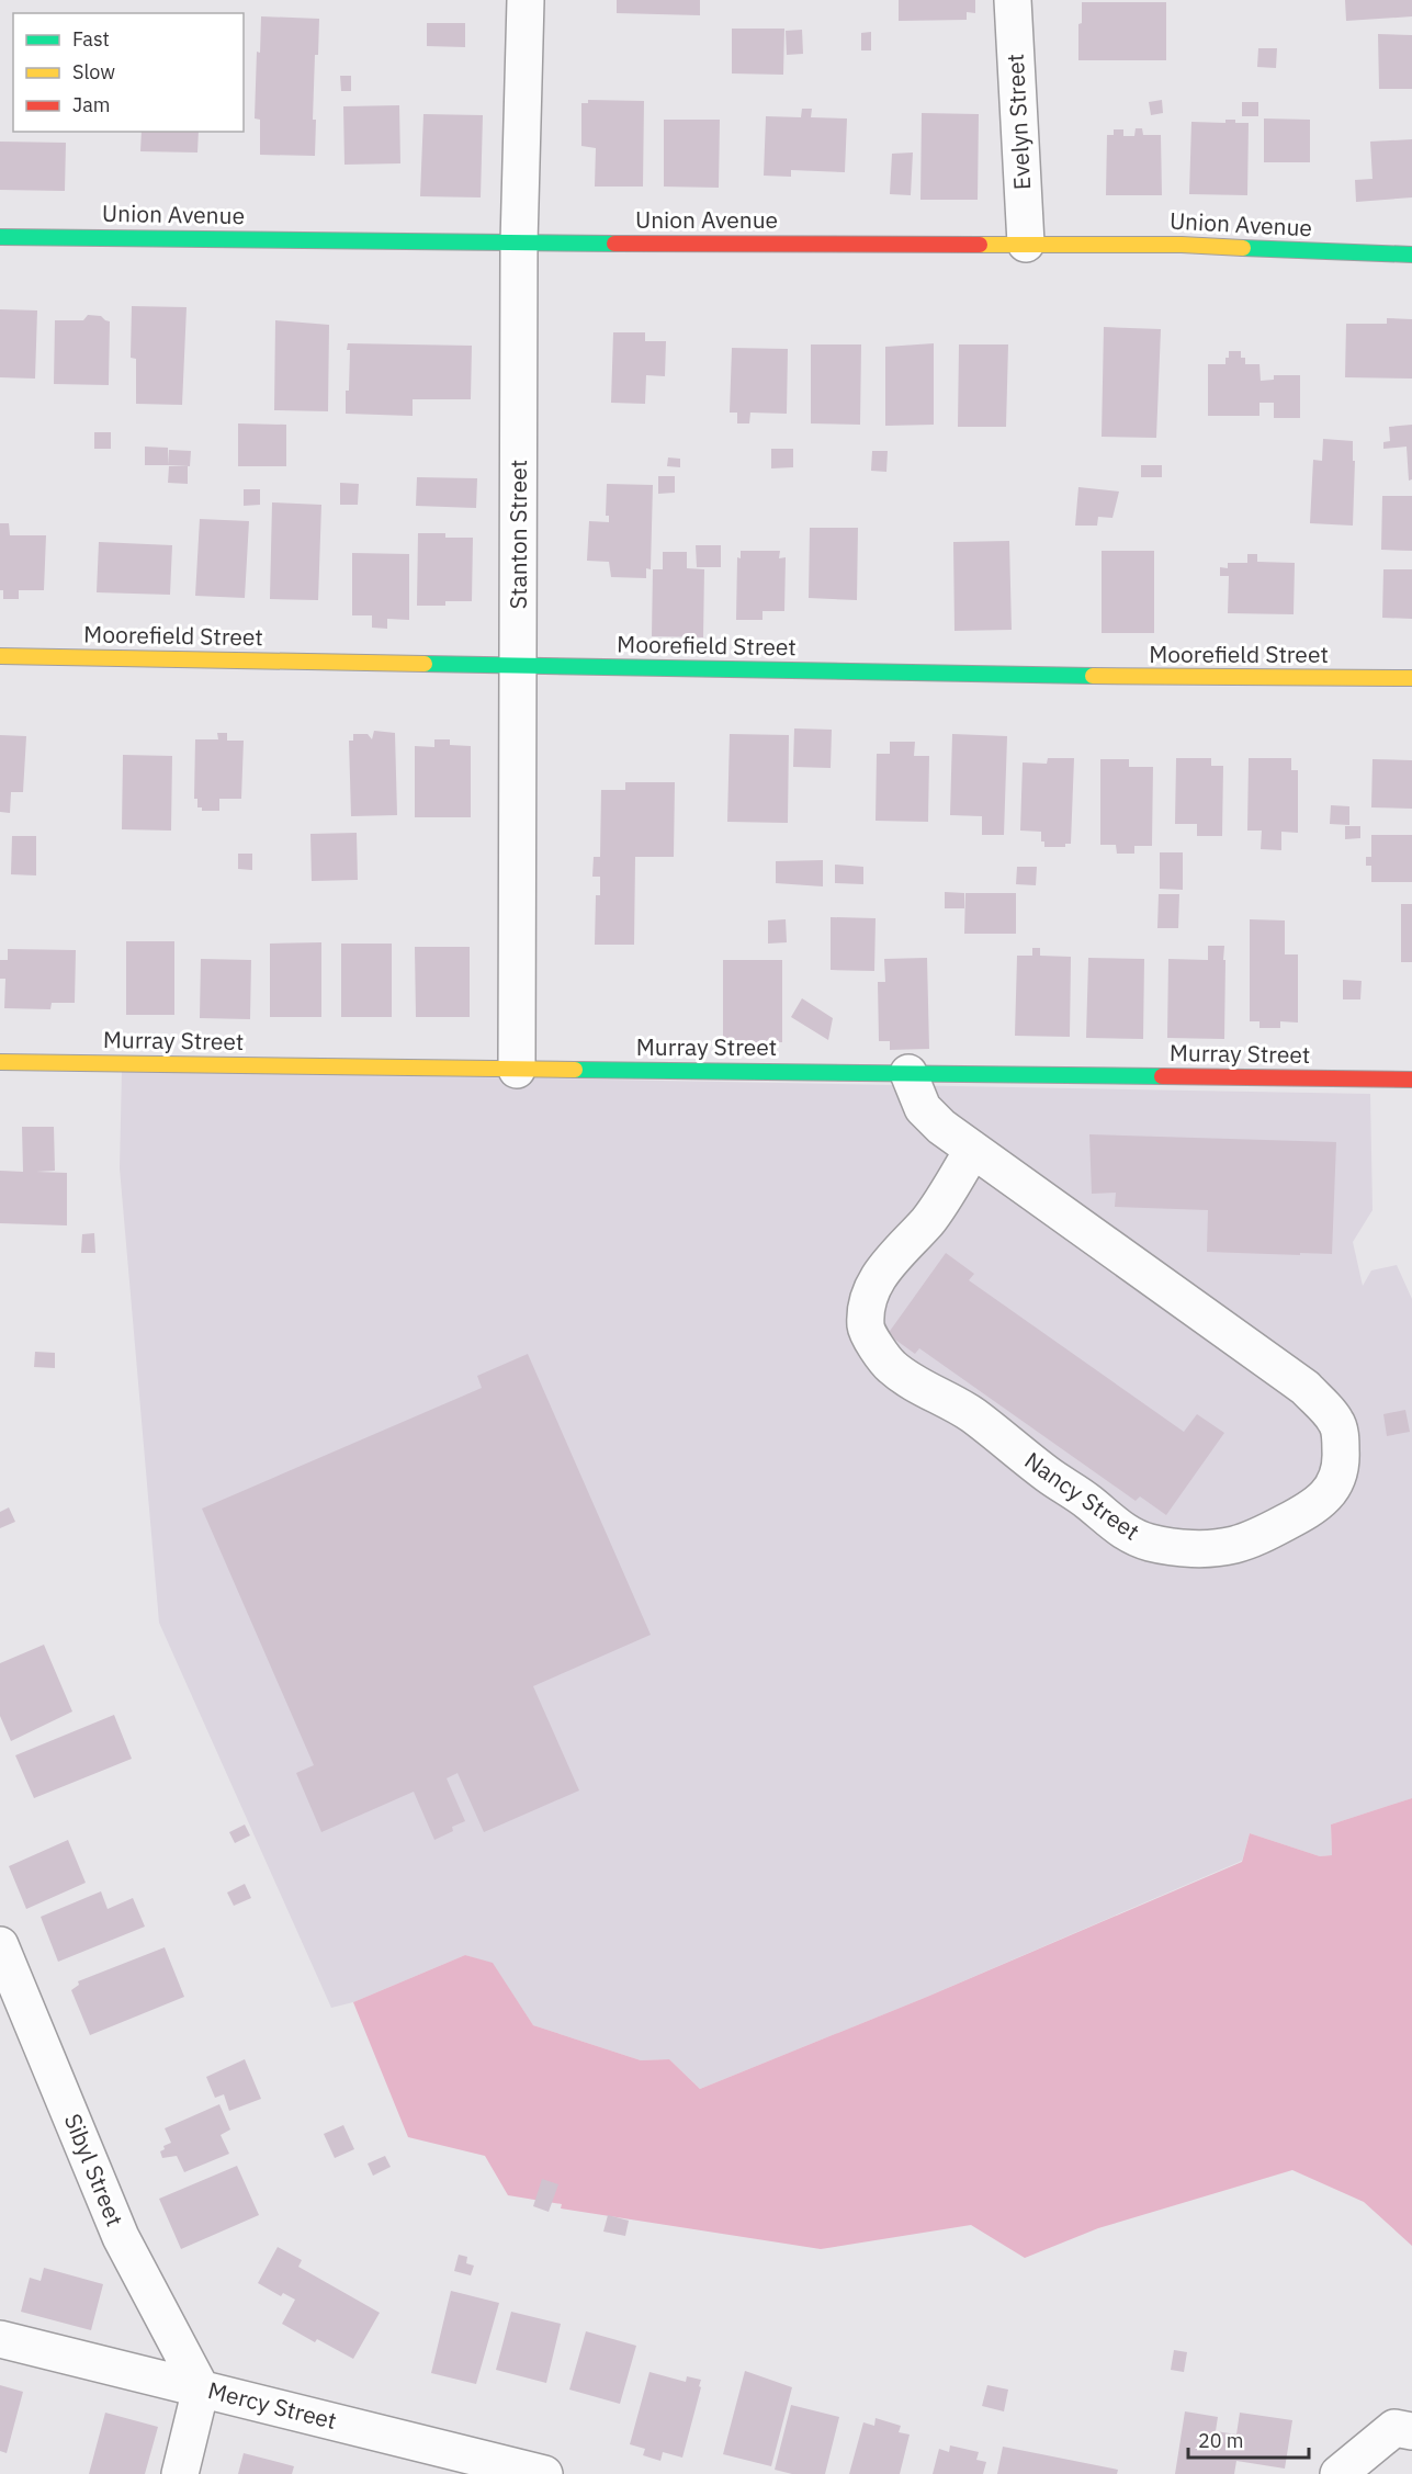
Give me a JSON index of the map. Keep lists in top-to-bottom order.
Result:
{
  "streets": {
    "street": [
      "Evelyn Street",
      "Union Avenue",
      "Stanton Street",
      "Moorefield Street",
      "Murray Street",
      "Nancy Street",
      "Sibyl Street",
      "Mercy Street"
    ]
  },
  "crossings": [
    ["Evelyn Street", "Union Avenue"],
    ["Union Avenue", "Stanton Street"],
    ["Stanton Street", "Moorefield Street"],
    ["Stanton Street", "Murray Street"],
    ["Murray Street", "Nancy Street"],
    ["Sibyl Street", "Mercy Street"]
  ],
  "legend": ["Fast", "Slow", "Jam"],
  "scale_bar": "20 m"
}
